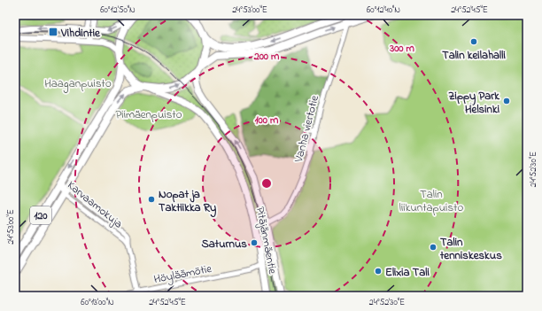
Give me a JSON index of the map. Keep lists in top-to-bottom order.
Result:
{
  "streets": {
    "main road": ["120", "Pitäjänmäentie"],
    "street": ["Vanha viertotie", "Karvaamokuja", "Höyläämötie"]
  },
  "crossings": [
    ["Vanha viertotie", "Pitäjänmäentie"],
    ["Karvaamokuja", "120"],
    ["Karvaamokuja", "Höyläämötie"],
    ["120", "Pitäjänmäentie"],
    ["Pitäjänmäentie", "Höyläämötie"]
  ],
  "parks": ["Haaganpuisto", "Piimäenpuisto", "Talin liikuntapuisto"],
  "places": {
    "transit": ["Vihdintie"],
    "other": [
      "Talin keilahalli",
      "Zippy Park Helsinki",
      "Nopat ja Taktiikka Ry",
      "Saturnus",
      "Talin tenniskeskus",
      "Elixia Tali"
    ]
  },
  "coordinates": [
    "60°12'50\"N",
    "24°53'00\"E",
    "60°12'40\"N",
    "24°52'45\"E",
    "24°52'30\"E",
    "60°13'00\"N"
  ],
  "rings": ["300 m", "200 m", "100 m"]
}
